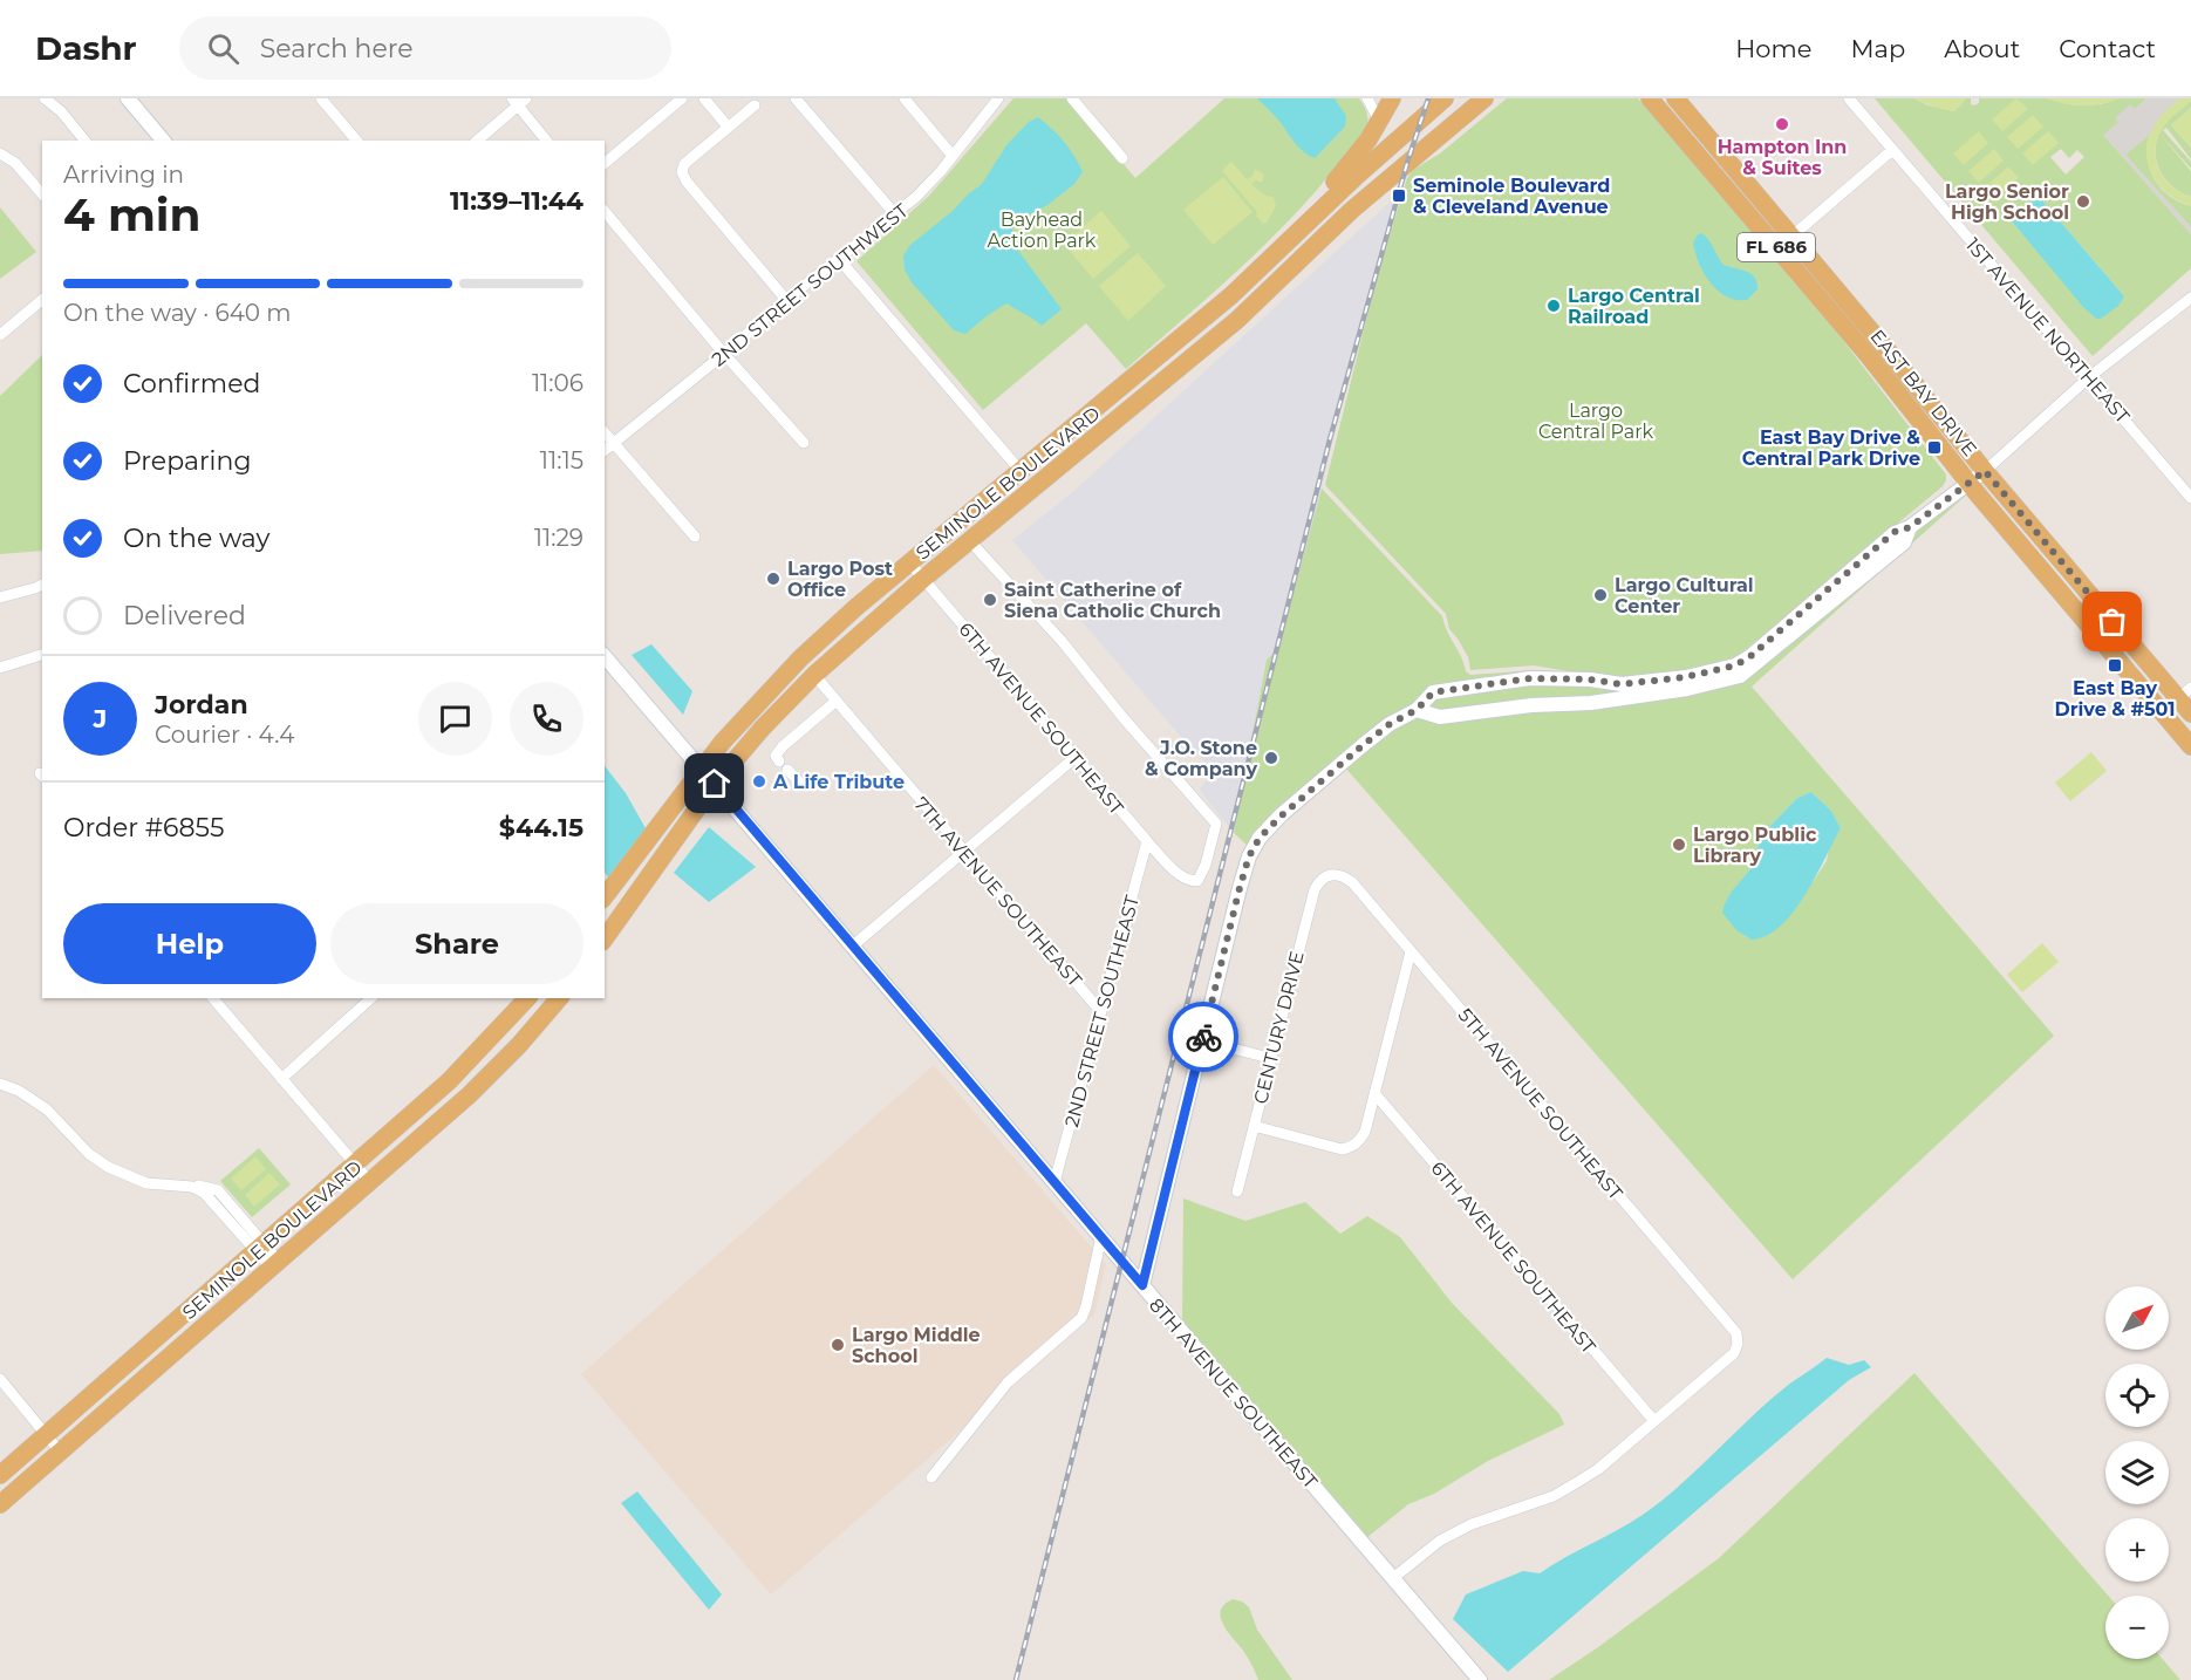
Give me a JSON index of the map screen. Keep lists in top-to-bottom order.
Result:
{
  "streets": {
    "main road": ["FL 686", "EAST BAY DRIVE", "SEMINOLE BOULEVARD"],
    "street": [
      "2ND STREET SOUTHWEST",
      "1ST AVENUE NORTHEAST",
      "6TH AVENUE SOUTHEAST",
      "7TH AVENUE SOUTHEAST",
      "2ND STREET SOUTHEAST",
      "CENTURY DRIVE",
      "5TH AVENUE SOUTHEAST",
      "8TH AVENUE SOUTHEAST"
    ]
  },
  "crossings": [
    ["SEMINOLE BOULEVARD", "6TH AVENUE SOUTHEAST"],
    ["SEMINOLE BOULEVARD", "7TH AVENUE SOUTHEAST"],
    ["SEMINOLE BOULEVARD", "8TH AVENUE SOUTHEAST"],
    ["6TH AVENUE SOUTHEAST", "2ND STREET SOUTHEAST"],
    ["6TH AVENUE SOUTHEAST", "5TH AVENUE SOUTHEAST"],
    ["7TH AVENUE SOUTHEAST", "2ND STREET SOUTHEAST"],
    ["2ND STREET SOUTHEAST", "8TH AVENUE SOUTHEAST"],
    ["CENTURY DRIVE", "5TH AVENUE SOUTHEAST"]
  ],
  "parks": ["Bayhead Action Park", "Largo Central Park"],
  "places": {
    "other": [
      "Hampton Inn & Suites",
      "Largo Senior High School",
      "Largo Central Railroad",
      "Largo Post Office",
      "Largo Cultural Center",
      "Saint Catherine of Siena Catholic Church",
      "J.O. Stone & Company",
      "A Life Tribute",
      "Largo Public Library",
      "Largo Middle School"
    ],
    "transit": ["Seminole Boulevard & Cleveland Avenue", "East Bay Drive & Central Park Drive", "East Bay Drive & #501"]
  },
  "north": "top right",
  "page": {
    "header": "Dashr",
    "search": "Search here",
    "nav": [
      "Home",
      "Map",
      "About",
      "Contact"
    ],
    "heading": ["4 min", "Arriving in", "11:39–11:44"],
    "panel": [
      "Jordan",
      "Courier · 4.4",
      "Order #6855",
      "$44.15"
    ],
    "bar": "On the way · 640 m",
    "list": [
      ["Confirmed", "11:06"],
      ["Preparing", "11:15"],
      ["On the way", "11:29"],
      "Delivered"
    ],
    "round": "J",
    "buttons": ["Help", "Share"],
    "map_buttons": ["+", "−"]
  }
}
